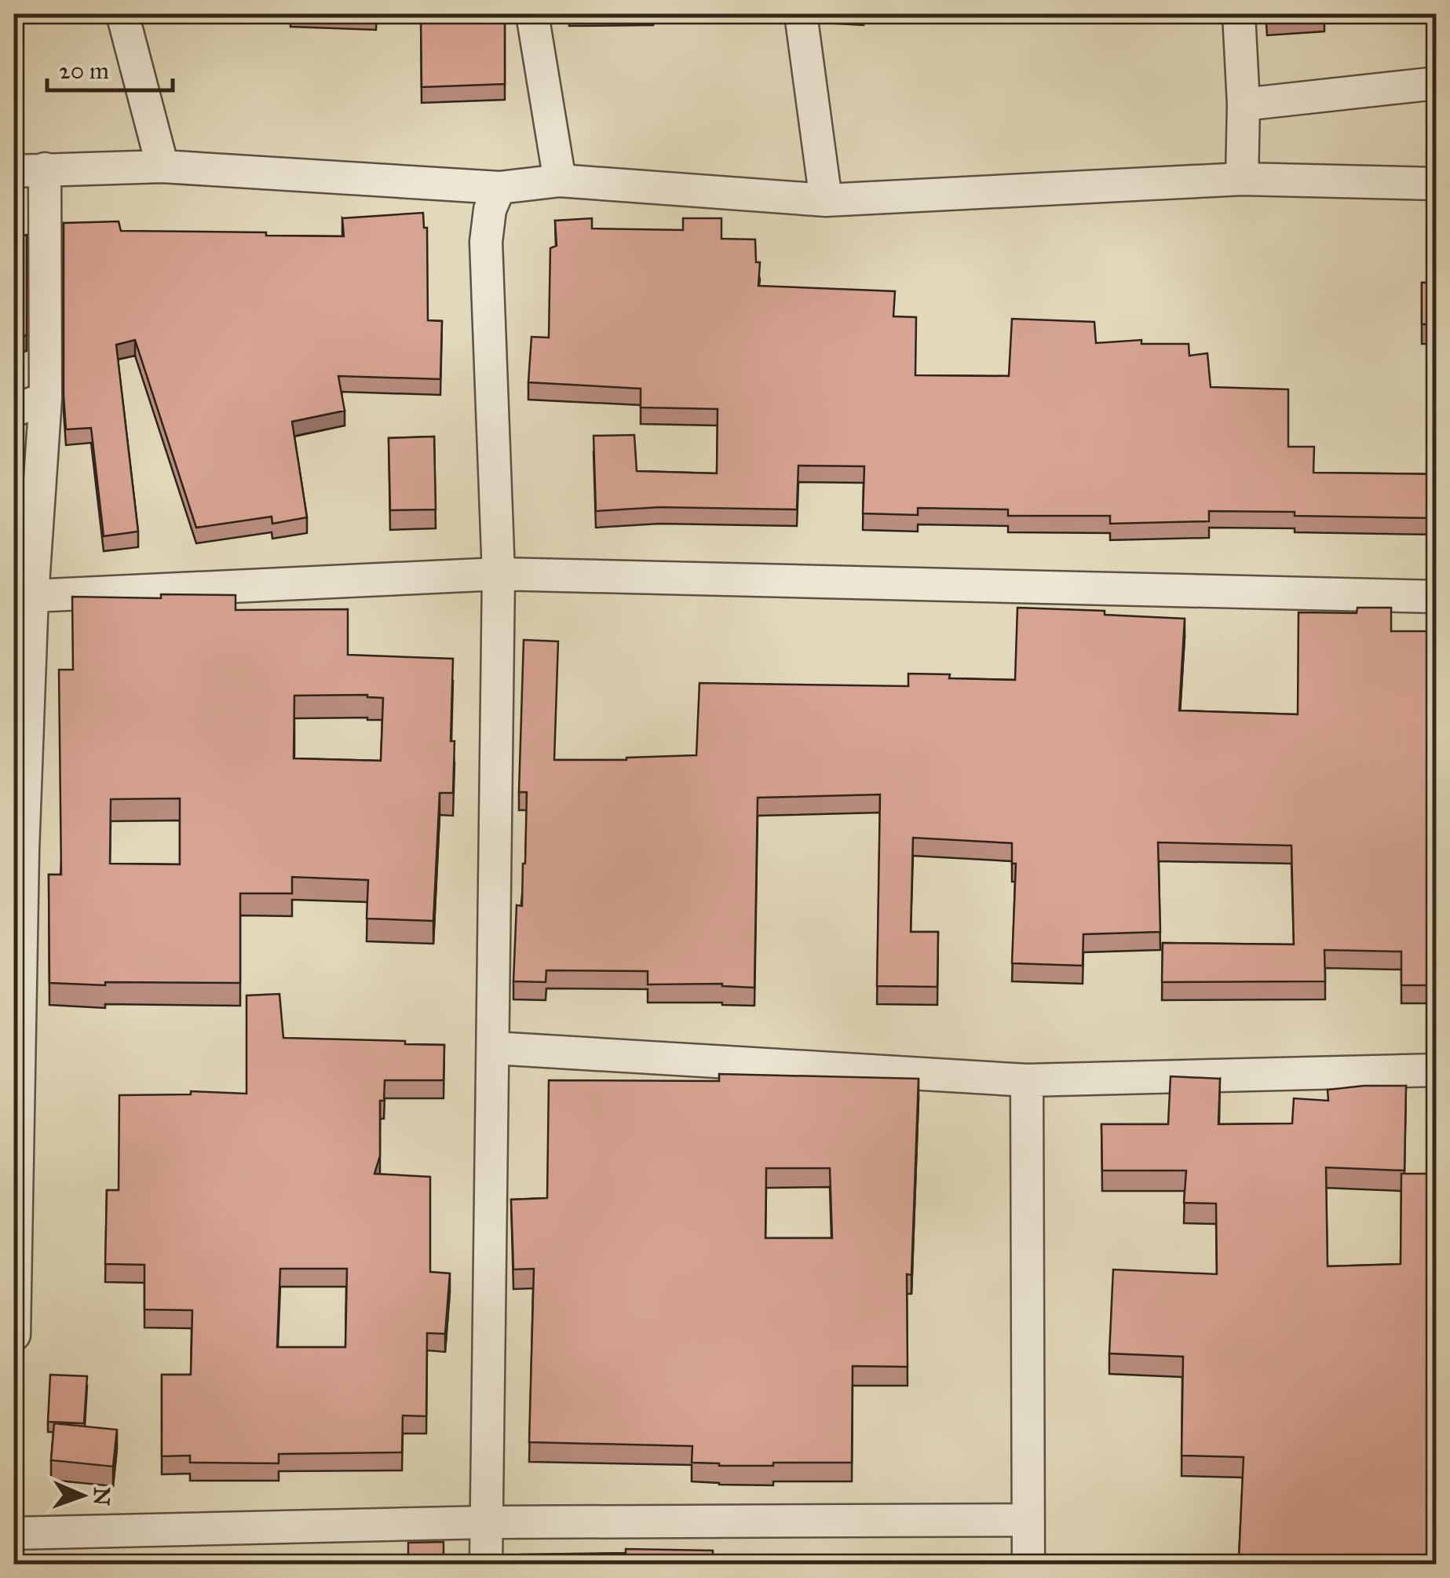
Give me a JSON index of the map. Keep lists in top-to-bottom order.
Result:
{
  "scale_bar": "20 m",
  "north": "right"
}
